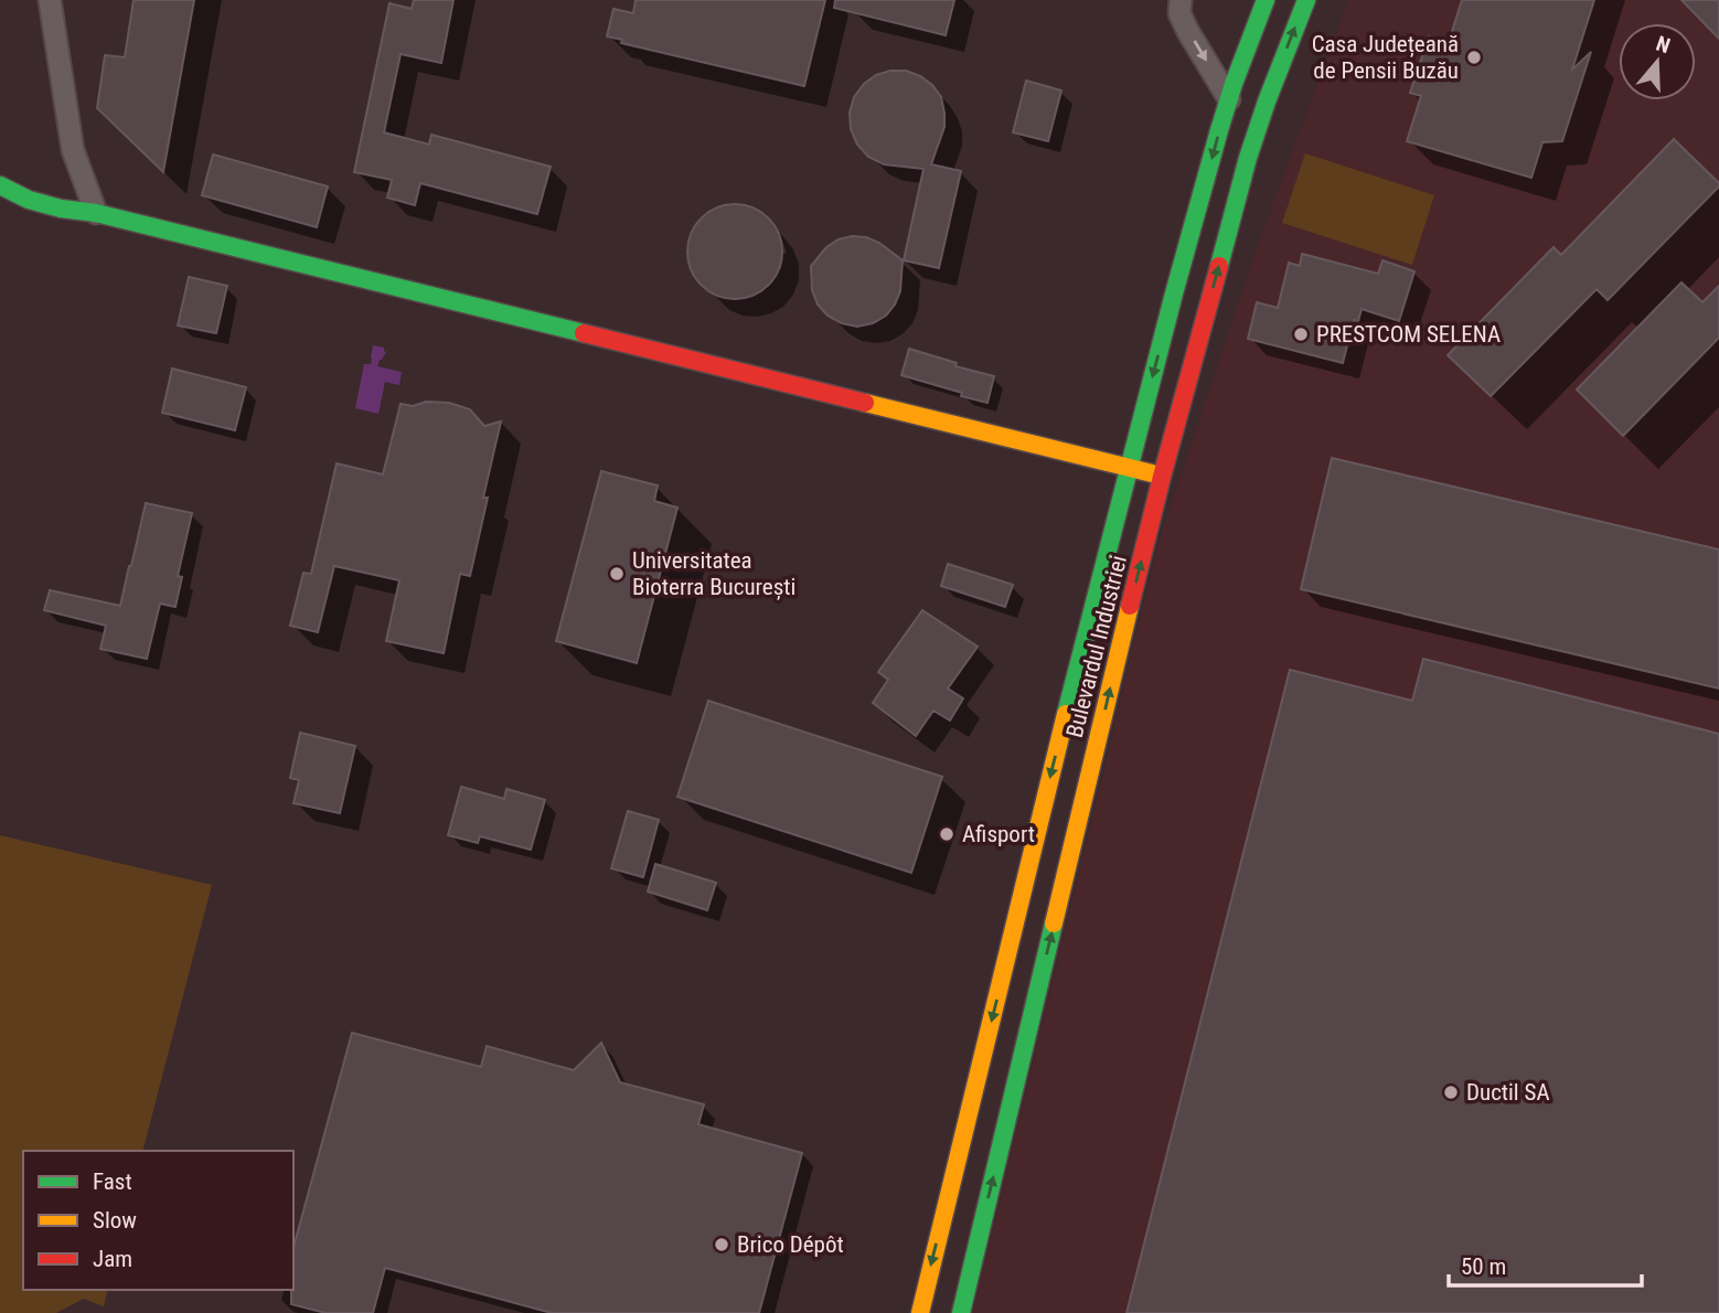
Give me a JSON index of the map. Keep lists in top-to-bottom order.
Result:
{
  "streets": {
    "main road": ["Bulevardul Industriei"]
  },
  "places": [
    "Casa Județeană de Pensii Buzău",
    "PRESTCOM SELENA",
    "Universitatea Bioterra București",
    "Afisport",
    "Ductil SA",
    "Brico Dépôt"
  ],
  "legend": ["Fast", "Slow", "Jam"],
  "scale_bar": "50 m",
  "north": "top"
}
